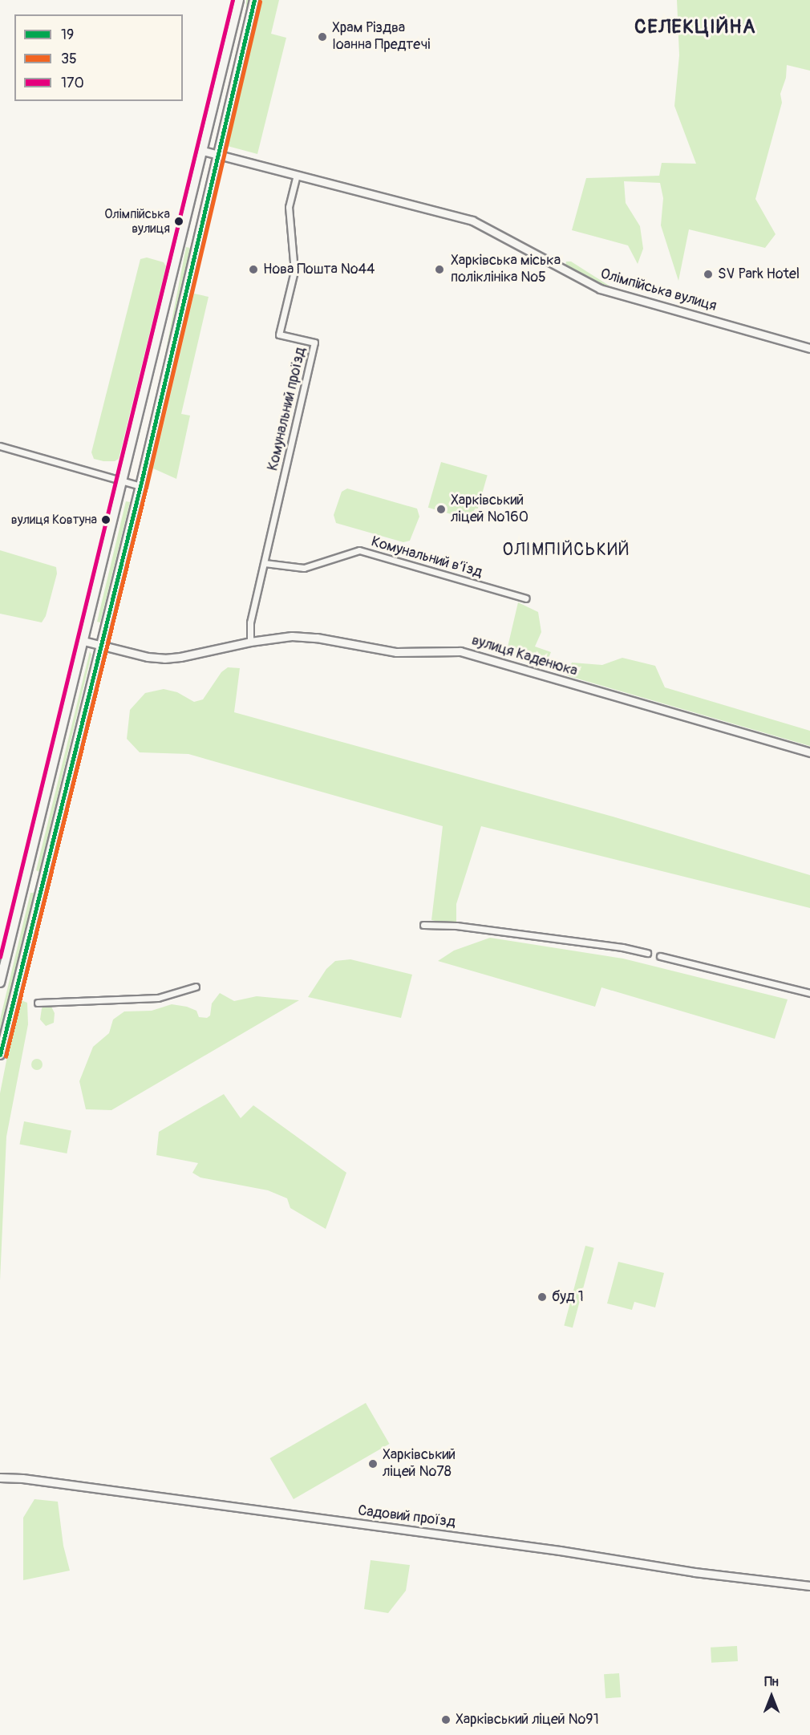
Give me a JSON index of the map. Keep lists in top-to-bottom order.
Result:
{
  "streets": {
    "street": [
      "Олімпійська вулиця",
      "Комунальний проїзд",
      "Комунальний в’їзд",
      "вулиця Каденюка",
      "Садовий проїзд"
    ]
  },
  "crossings": [
    ["Олімпійська вулиця", "Комунальний проїзд"],
    ["Комунальний проїзд", "Комунальний в’їзд"]
  ],
  "districts": ["СЕЛЕКЦІЙНА", "ОЛІМПІЙСЬКИЙ"],
  "places": [
    "Храм Різдва Іоанна Предтечі",
    "Олімпійська вулиця",
    "Нова Пошта №44",
    "Харківська міська поліклініка №5",
    "SV Park Hotel",
    "Харківський ліцей №160",
    "вулиця Ковтуна",
    "буд 1",
    "Харківський ліцей №78",
    "Харківський ліцей №91"
  ],
  "lines": ["transit line 19", "transit line 170", "transit line 35"],
  "legend": ["19", "35", "170"],
  "north": "top"
}
